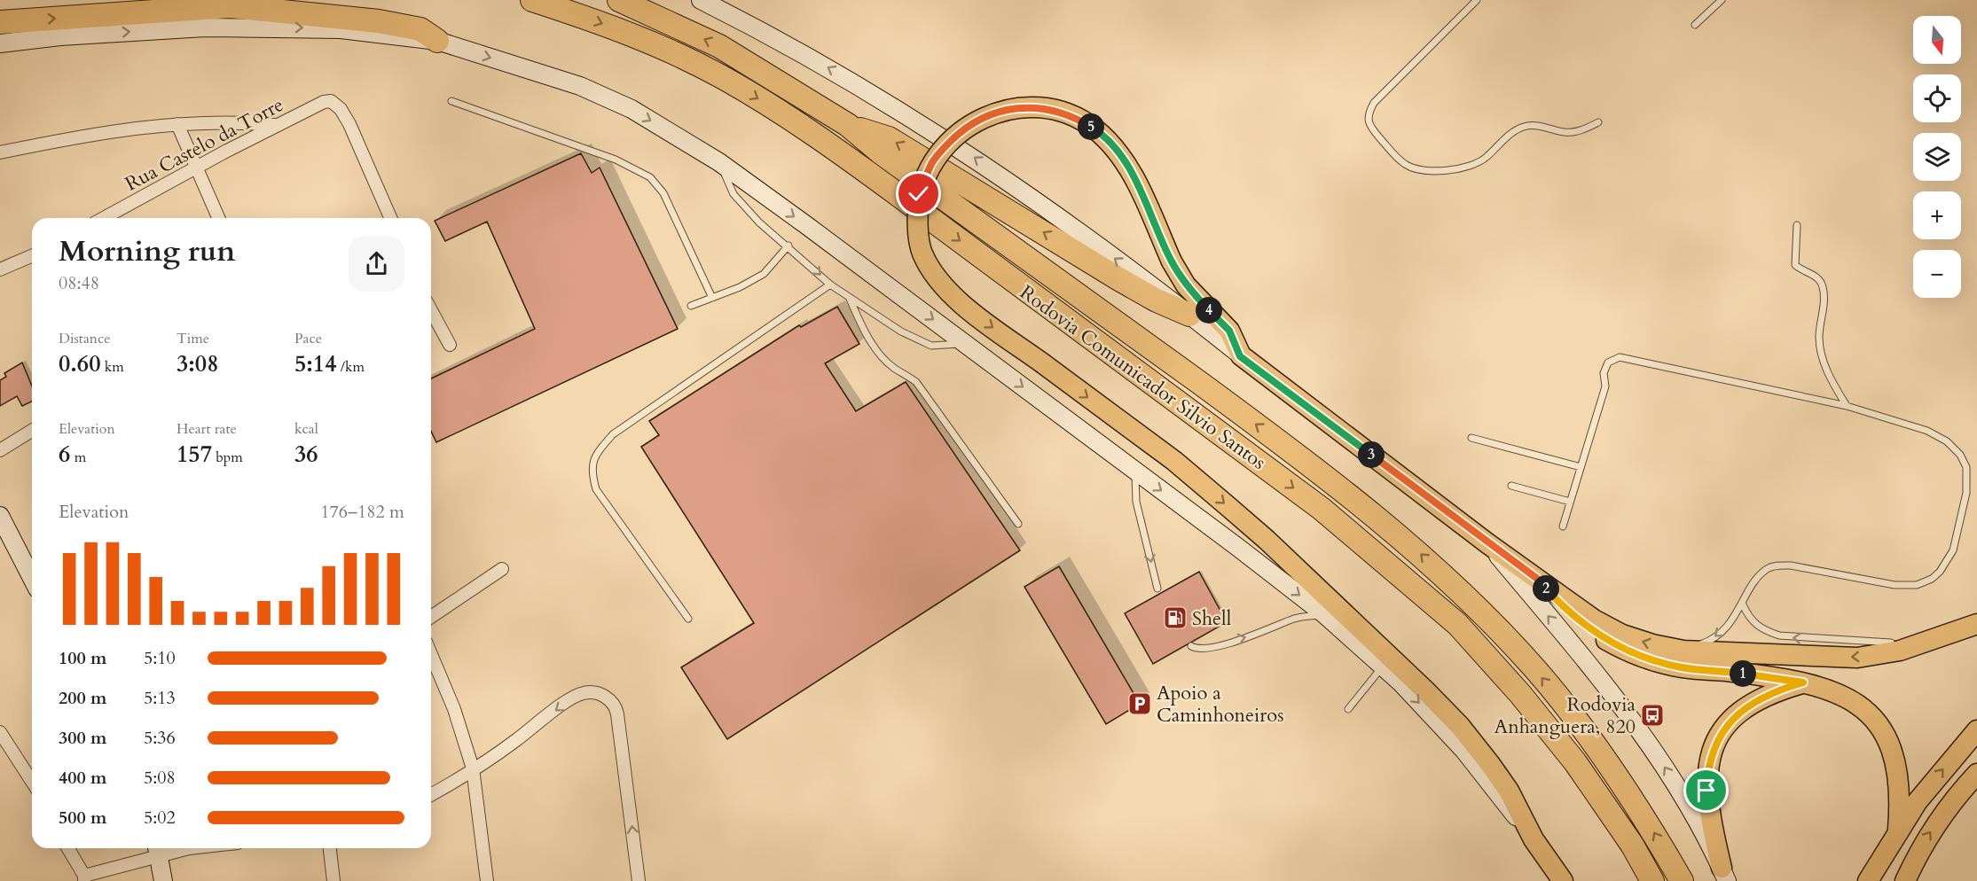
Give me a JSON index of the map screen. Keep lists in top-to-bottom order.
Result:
{
  "streets": {
    "highway": ["Rodovia Comunicador Silvio Santos"],
    "street": ["Rua Castelo da Torre"]
  },
  "places": {
    "fuel station": ["Shell"],
    "parking": ["Apoio a Caminhoneiros"],
    "bus stop": ["Rodovia Anhanguera, 820"]
  },
  "north": "bottom",
  "page": {
    "map_buttons": ["+", "−"],
    "pins": [
      "5",
      "4",
      "3",
      "2",
      "1"
    ],
    "heading": ["Morning run", "08:48"],
    "stats": [
      ["Distance", "0.60 km"],
      ["Time", "3:08"],
      ["Pace", "5:14 /km"],
      ["Elevation", "6 m"],
      ["Heart rate", "157 bpm"],
      ["kcal", "36"]
    ],
    "chart": ["Elevation", "176–182 m"],
    "list": [
      {
        "name": "100 m",
        "note": "5:10"
      },
      {
        "name": "200 m",
        "note": "5:13"
      },
      {
        "name": "300 m",
        "note": "5:36"
      },
      {
        "name": "400 m",
        "note": "5:08"
      },
      {
        "name": "500 m",
        "note": "5:02"
      }
    ]
  }
}
